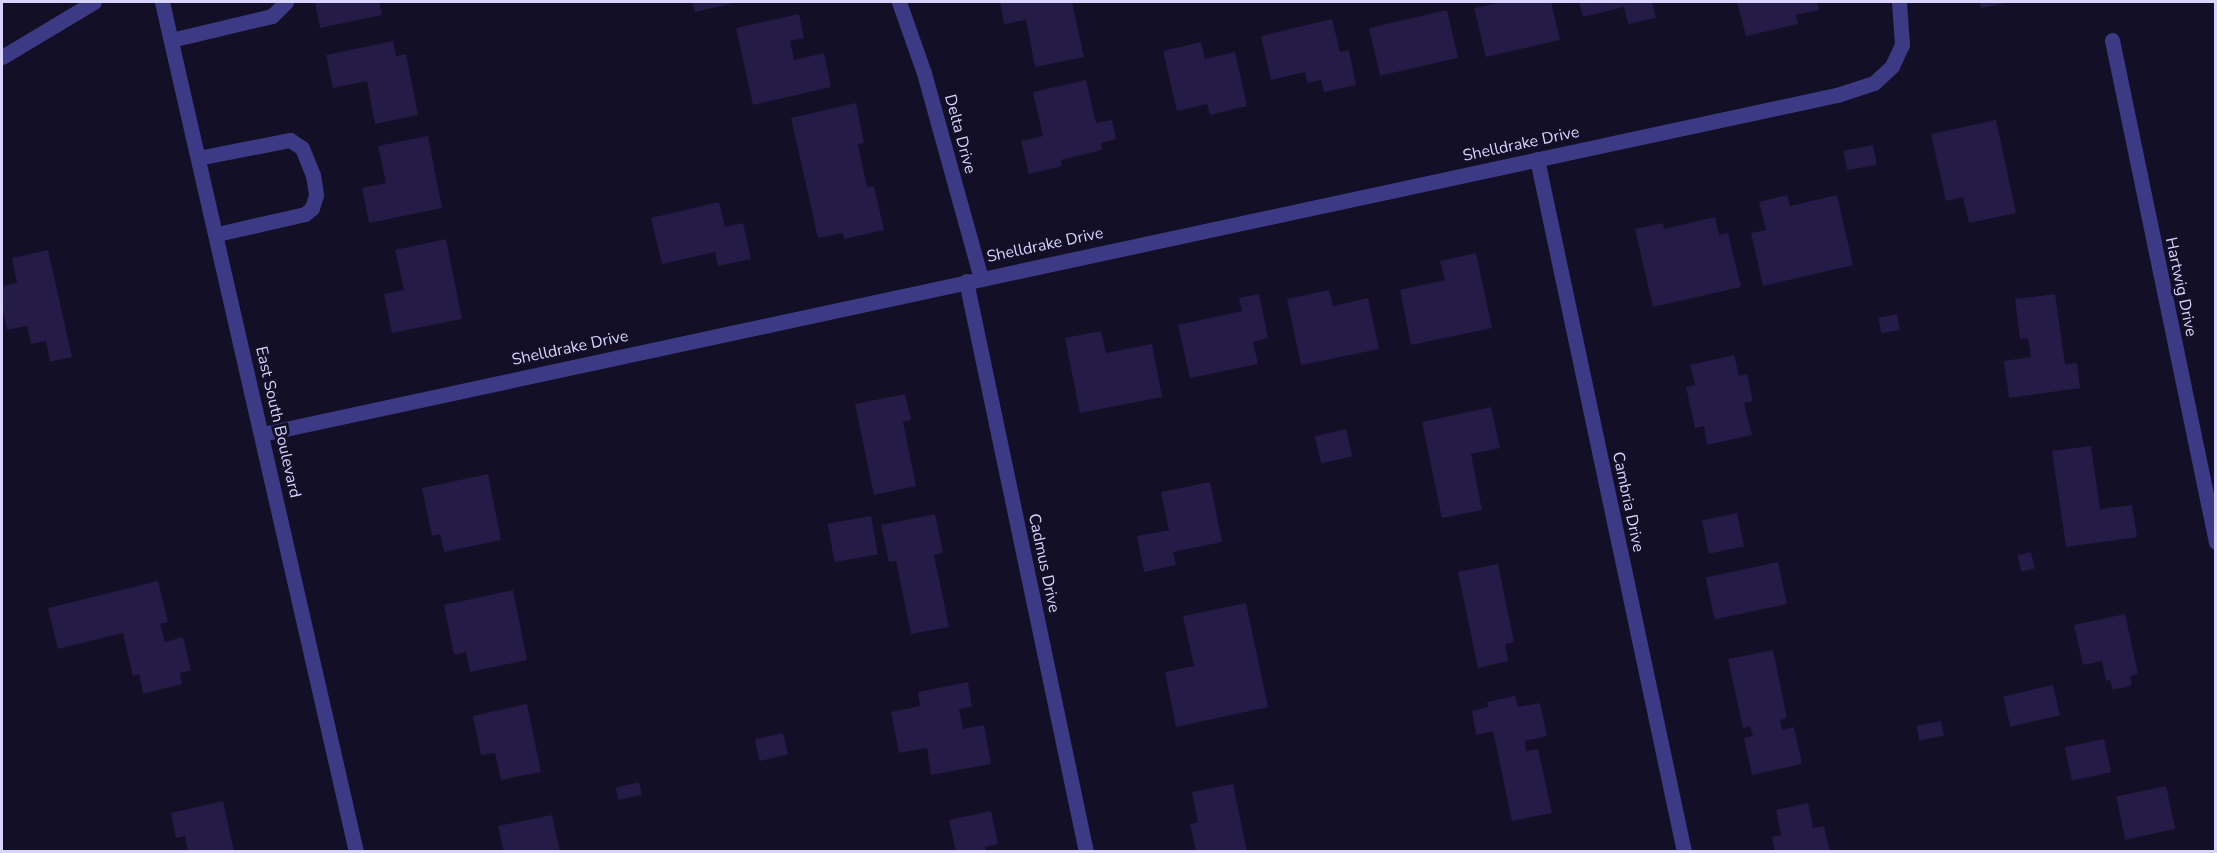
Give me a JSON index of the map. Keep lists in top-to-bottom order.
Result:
{
  "streets": {
    "street": [
      "Delta Drive",
      "Shelldrake Drive",
      "Hartwig Drive",
      "East South Boulevard",
      "Cambria Drive",
      "Cadmus Drive"
    ]
  },
  "crossings": [
    ["Delta Drive", "Shelldrake Drive"],
    ["Delta Drive", "Cadmus Drive"],
    ["Shelldrake Drive", "East South Boulevard"],
    ["Shelldrake Drive", "Cambria Drive"],
    ["Shelldrake Drive", "Cadmus Drive"]
  ]
}
